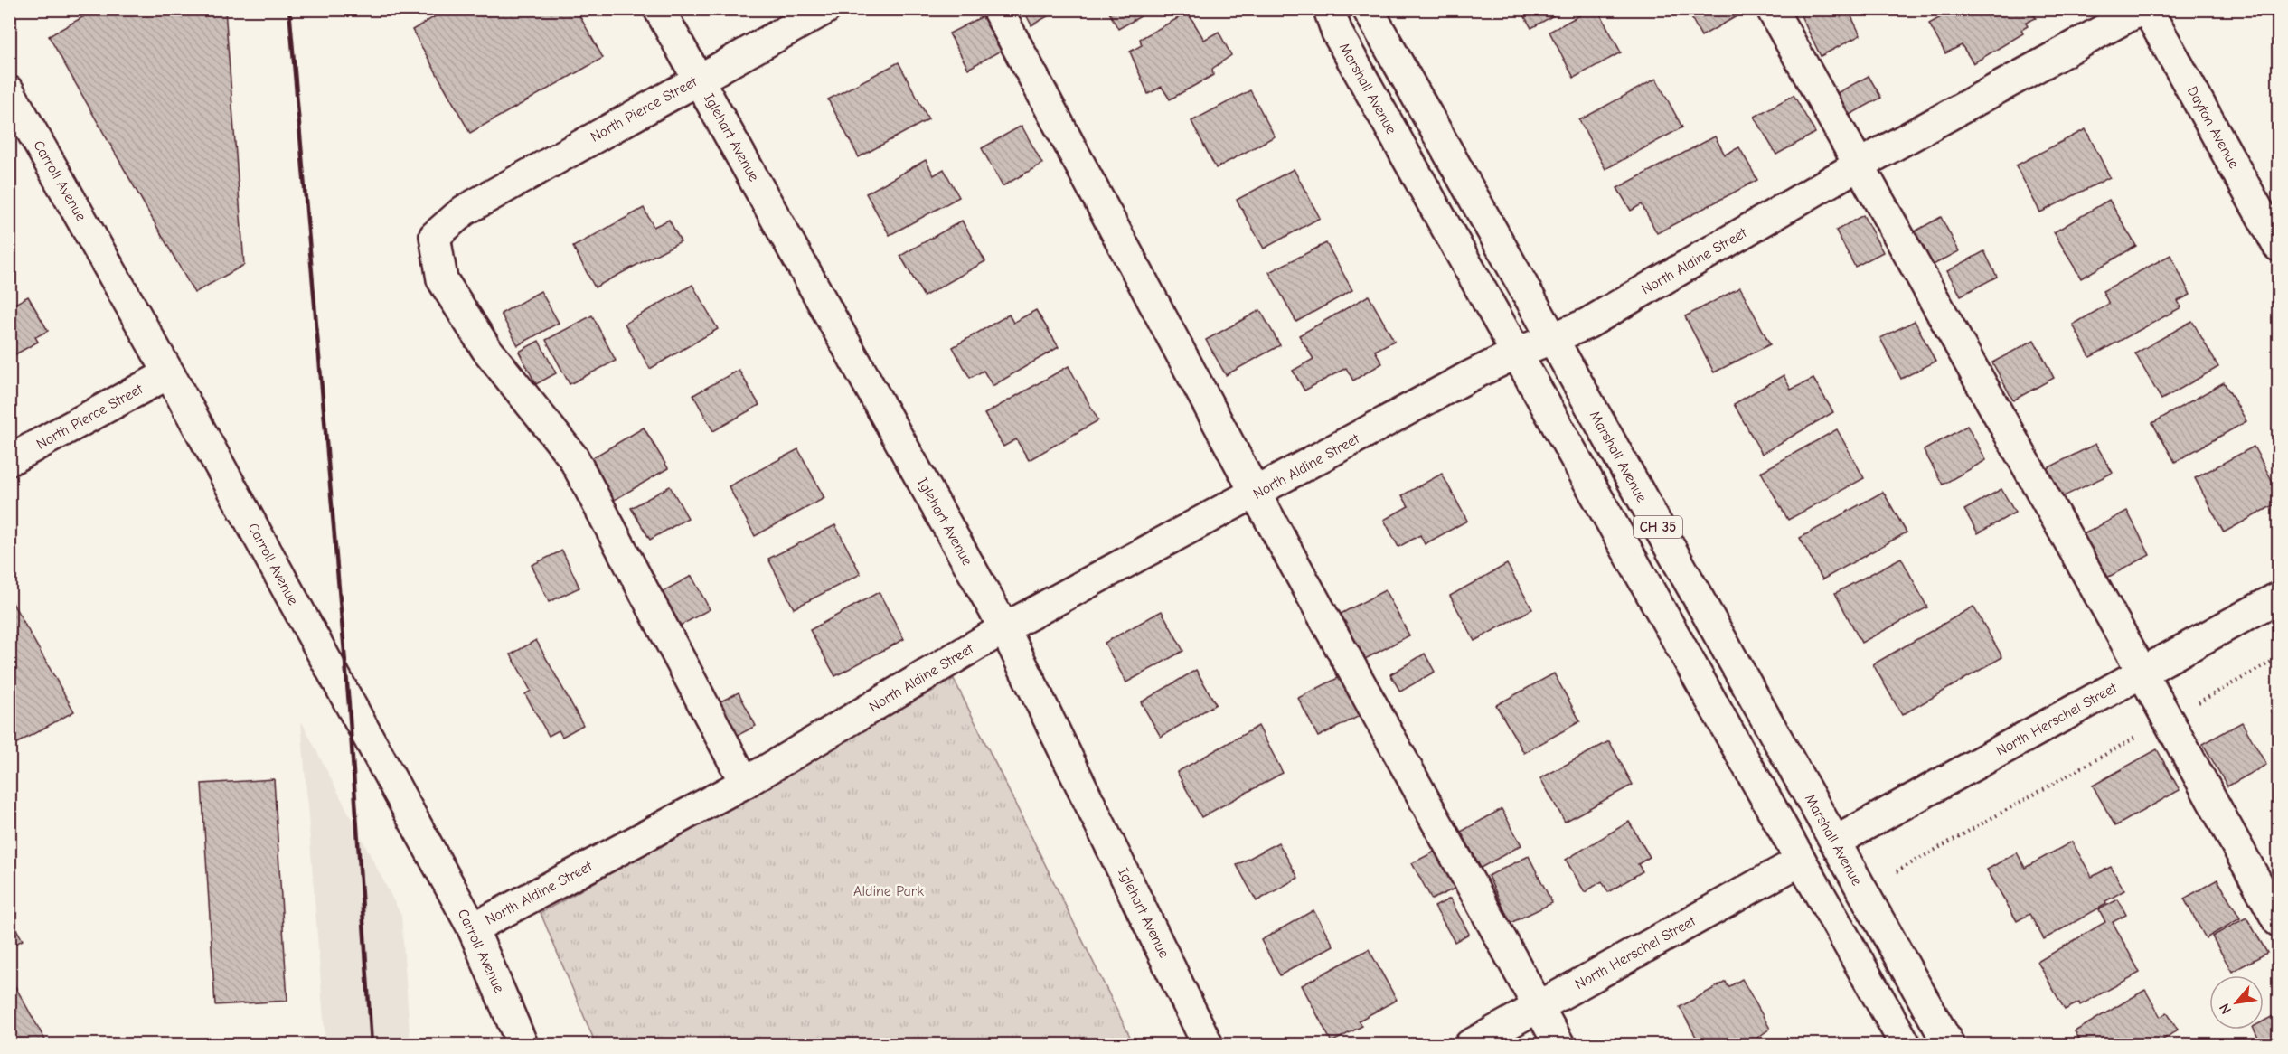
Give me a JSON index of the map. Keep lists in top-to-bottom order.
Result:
{
  "streets": {
    "street": [
      "Marshall Avenue",
      "North Pierce Street",
      "Dayton Avenue",
      "Iglehart Avenue",
      "Carroll Avenue",
      "North Aldine Street",
      "CH 35",
      "North Herschel Street"
    ]
  },
  "crossings": [
    ["Marshall Avenue", "North Aldine Street"],
    ["Marshall Avenue", "North Herschel Street"],
    ["North Pierce Street", "Iglehart Avenue"],
    ["North Pierce Street", "Carroll Avenue"],
    ["North Pierce Street", "North Aldine Street"],
    ["Iglehart Avenue", "North Aldine Street"],
    ["Carroll Avenue", "North Aldine Street"]
  ],
  "parks": ["Aldine Park"],
  "north": "bottom left"
}
